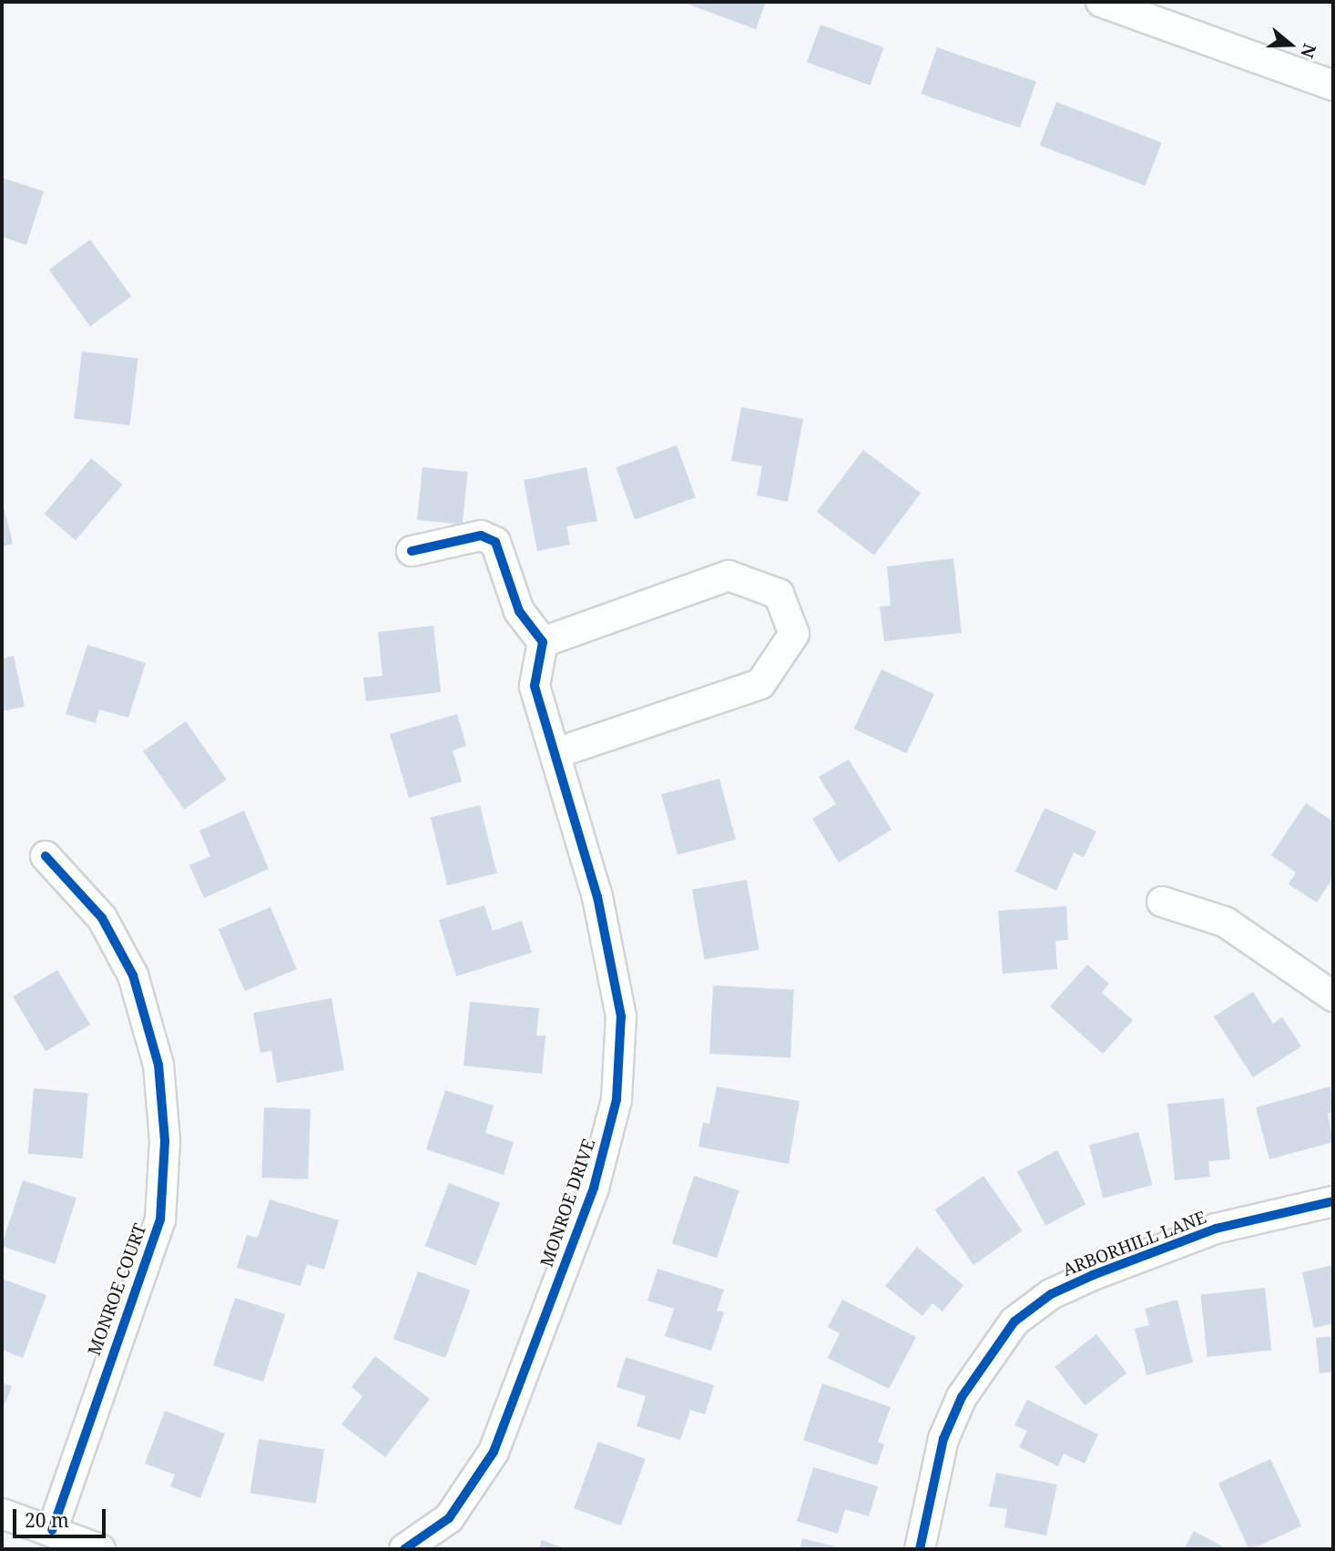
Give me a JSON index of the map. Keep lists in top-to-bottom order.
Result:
{
  "streets": {
    "street": ["MONROE DRIVE", "ARBORHILL LANE", "MONROE COURT"]
  },
  "scale_bar": "20 m",
  "north": "right"
}
